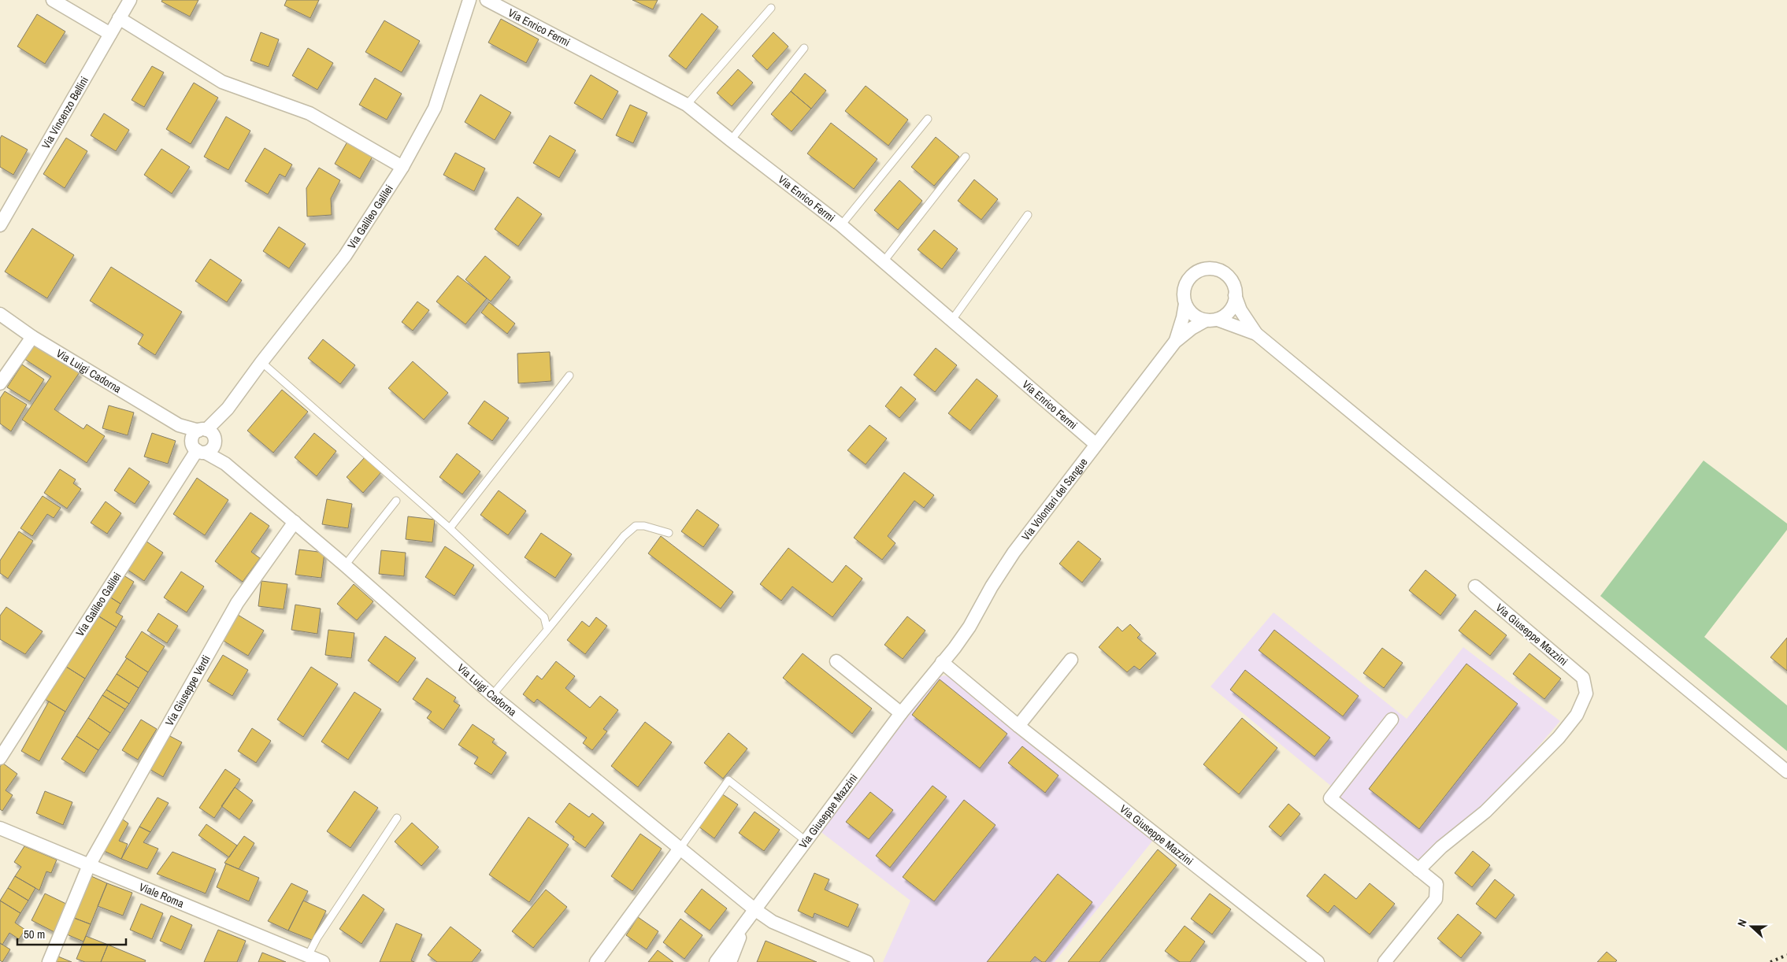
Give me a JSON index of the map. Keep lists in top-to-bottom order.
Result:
{
  "streets": {
    "street": [
      "Via Enrico Fermi",
      "Via Vincenzo Bellini",
      "Via Galileo Galilei",
      "Via Luigi Cadorna",
      "Via Volontari del Sangue",
      "Via Giuseppe Mazzini",
      "Via Giuseppe Verdi",
      "Viale Roma"
    ]
  },
  "crossings": [
    ["Via Enrico Fermi", "Via Volontari del Sangue"],
    ["Via Galileo Galilei", "Via Luigi Cadorna"],
    ["Via Luigi Cadorna", "Via Giuseppe Mazzini"],
    ["Via Luigi Cadorna", "Via Giuseppe Verdi"],
    ["Via Volontari del Sangue", "Via Giuseppe Mazzini"],
    ["Via Giuseppe Verdi", "Viale Roma"]
  ],
  "scale_bar": "50 m",
  "north": "left"
}
